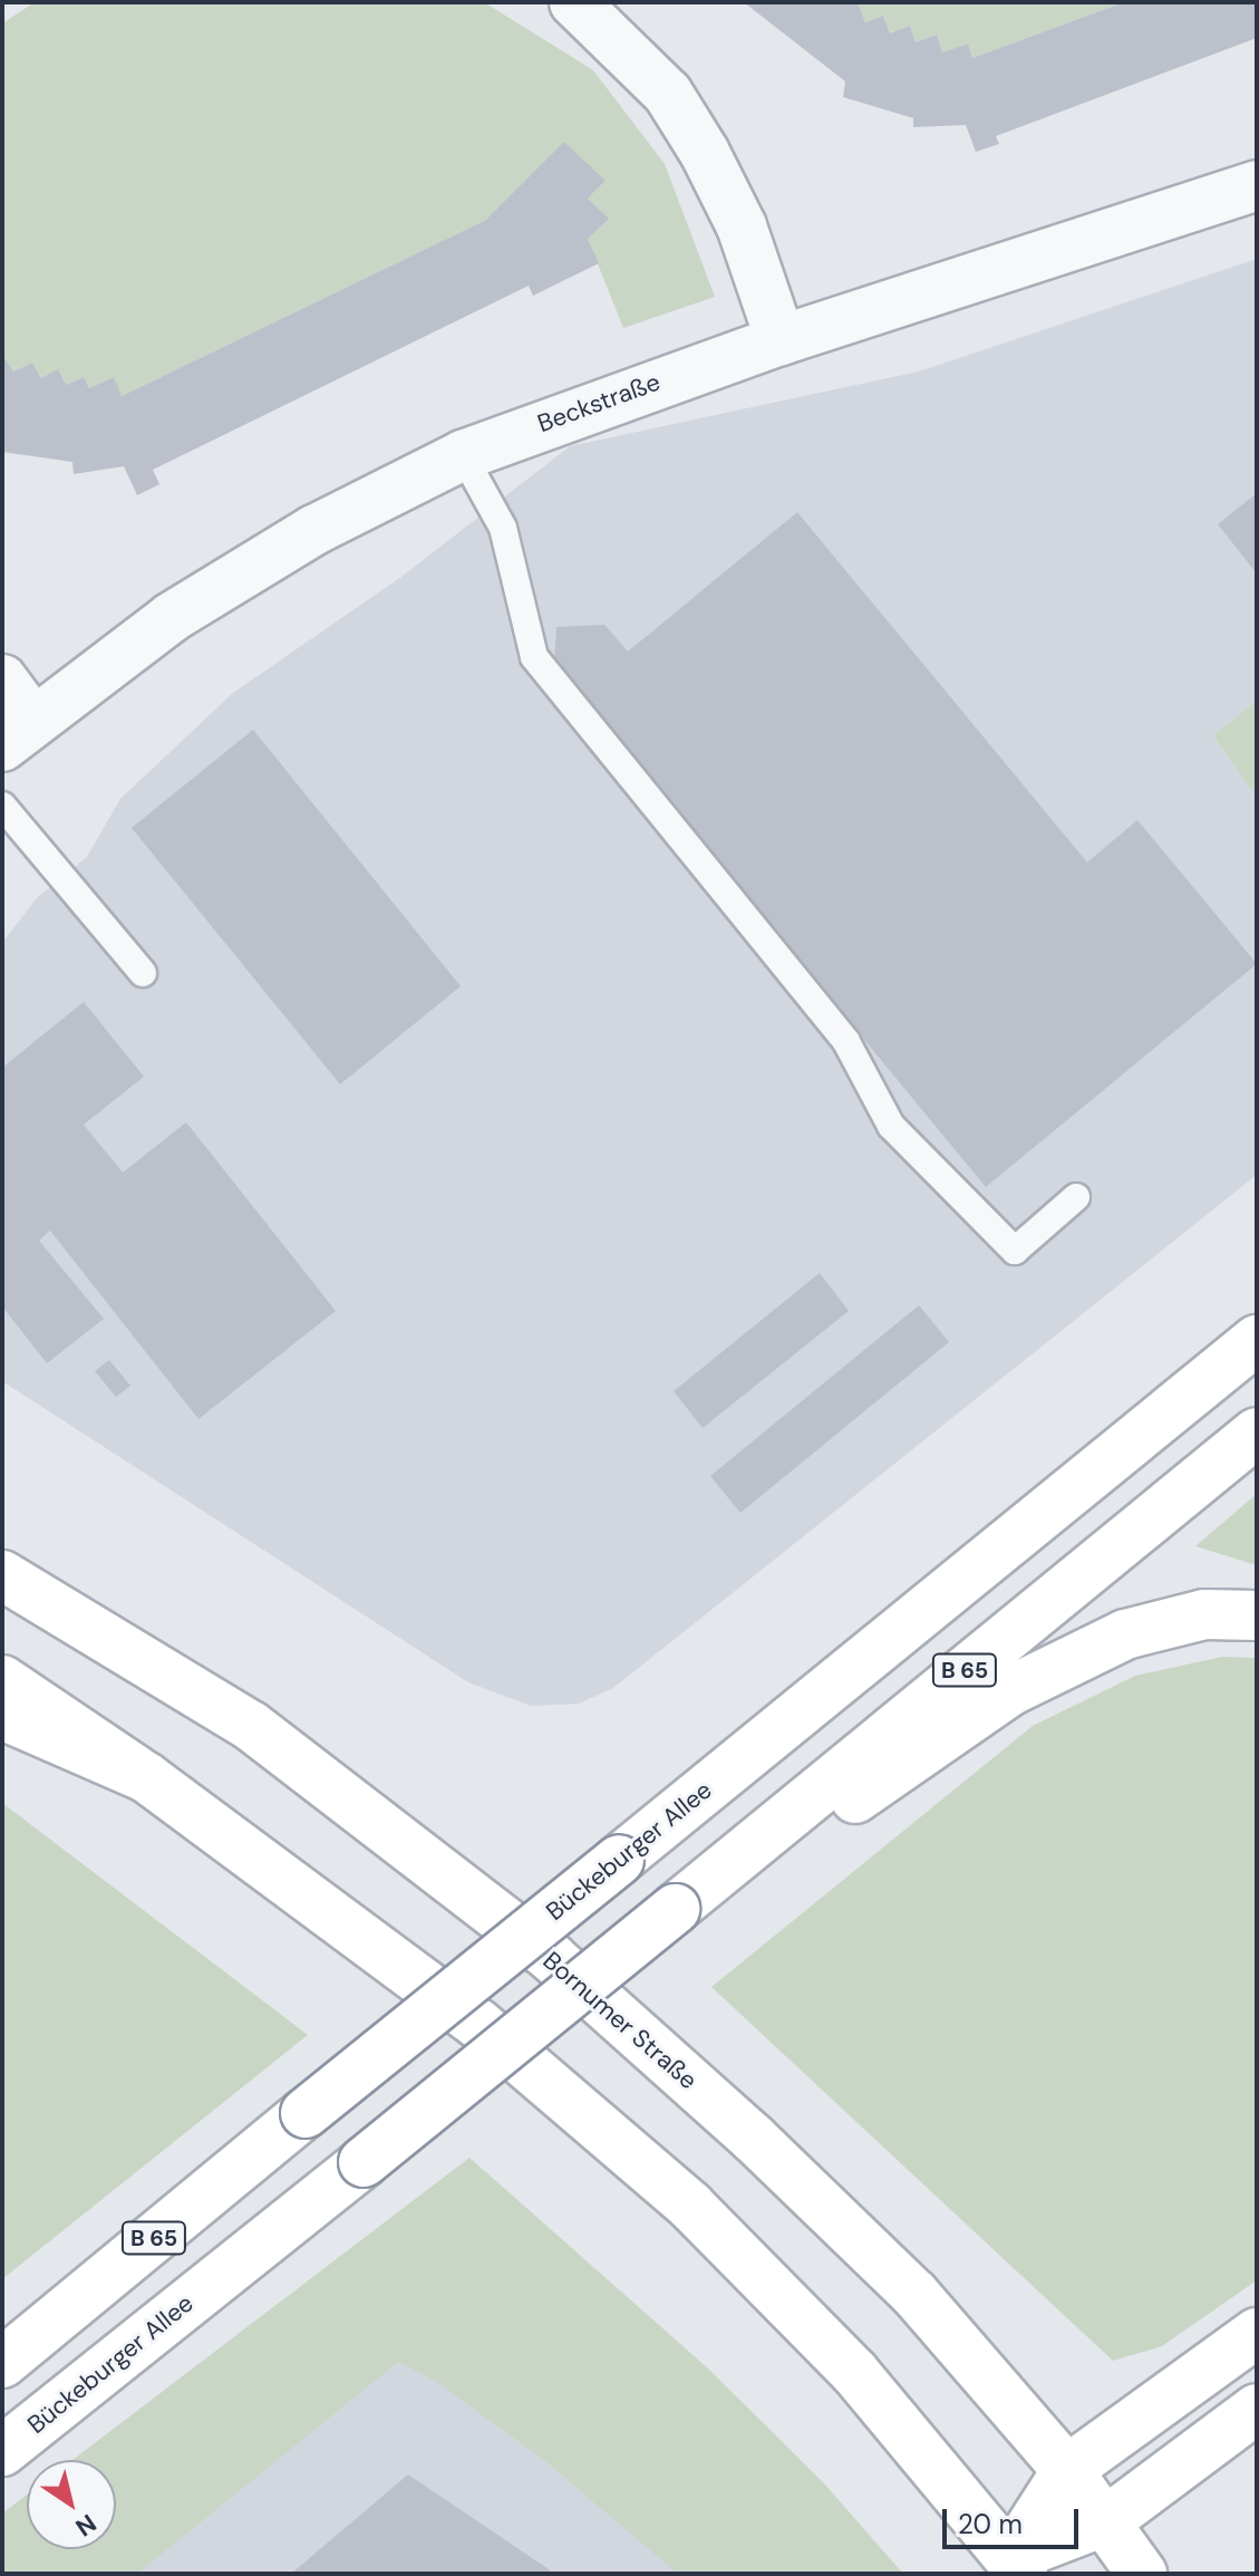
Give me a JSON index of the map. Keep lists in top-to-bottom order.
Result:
{
  "streets": {
    "main road": ["B 65", "Bückeburger Allee", "Bornumer Straße"],
    "street": ["Beckstraße"]
  },
  "scale_bar": "20 m",
  "north": "bottom right"
}
